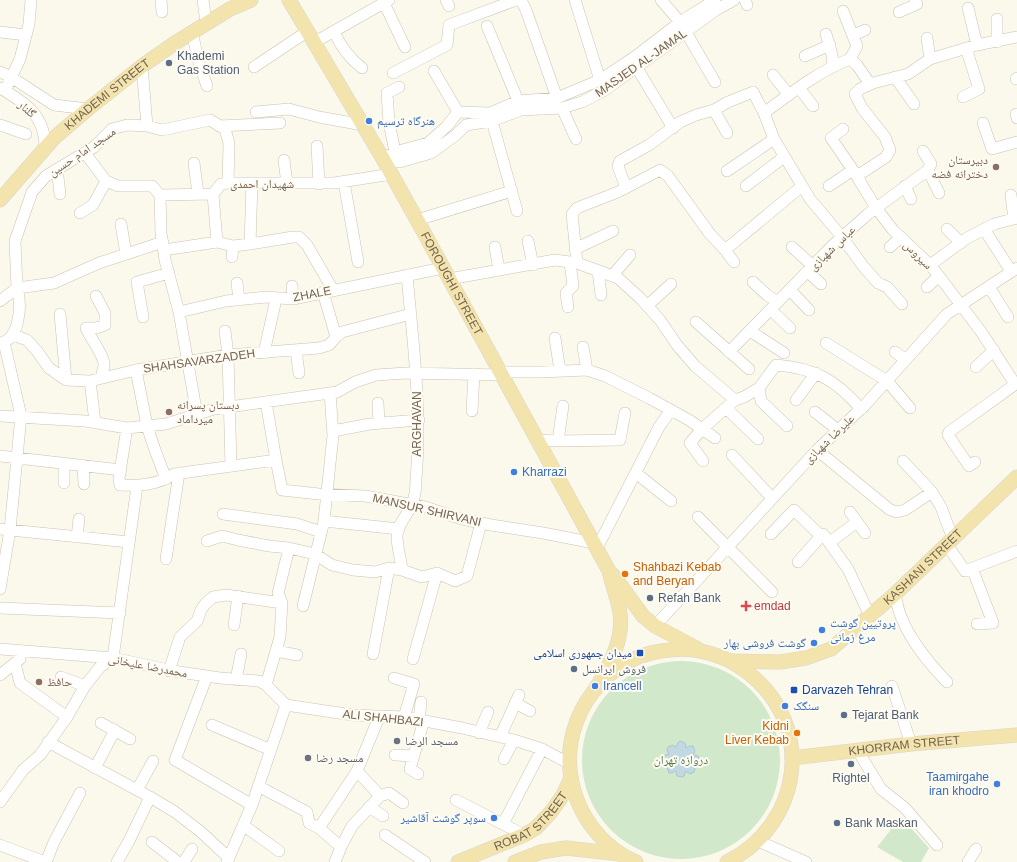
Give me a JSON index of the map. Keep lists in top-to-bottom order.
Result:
{
  "streets": {
    "main road": [
      "KHADEMI STREET",
      "FOROUGHI STREET",
      "KASHANI STREET",
      "KHORRAM STREET",
      "ROBAT STREET"
    ],
    "street": [
      "MASJED AL-JAMAL",
      "گلنار",
      "مسجد امام حسین",
      "شهیدان احمدی",
      "عباس شهبازی",
      "سیروس",
      "ZHALE",
      "SHAHSAVARZADEH",
      "ARGHAVAN",
      "علیرضا شهبازی",
      "MANSUR SHIRVANI",
      "محمدرضا علیخانی",
      "ALI SHAHBAZI"
    ]
  },
  "crossings": [
    ["MASJED AL-JAMAL", "FOROUGHI STREET"],
    ["KHADEMI STREET", "گلنار"],
    ["شهیدان احمدی", "FOROUGHI STREET"],
    ["عباس شهبازی", "سیروس"],
    ["سیروس", "علیرضا شهبازی"],
    ["FOROUGHI STREET", "ZHALE"],
    ["FOROUGHI STREET", "علیرضا شهبازی"],
    ["FOROUGHI STREET", "MANSUR SHIRVANI"],
    ["ZHALE", "ARGHAVAN"],
    ["SHAHSAVARZADEH", "ARGHAVAN"],
    ["ARGHAVAN", "MANSUR SHIRVANI"],
    ["ALI SHAHBAZI", "ROBAT STREET"]
  ],
  "parks": ["دروازه تهران"],
  "places": {
    "other": [
      "Khademi Gas Station",
      "هنرگاه ترسیم",
      "دبیرستان دخترانه فضه",
      "دبستان پسرانه میرداماد",
      "Kharrazi",
      "Shahbazi Kebab and Beryan",
      "Refah Bank",
      "پروتیین گوشت مرغ زمانی",
      "گوشت فروشی بهار",
      "فروش ایرانسل",
      "حافظ",
      "Irancell",
      "سنگک",
      "Tejarat Bank",
      "Kidni Liver Kebab",
      "مسجد الرضا",
      "مسجد رضا",
      "Rightel",
      "Taamirgahe iran khodro",
      "سوپر گوشت آقاشیر",
      "Bank Maskan"
    ],
    "health": ["emdad"],
    "transit": ["میدان جمهوری اسلامی", "Darvazeh Tehran"]
  }
}
